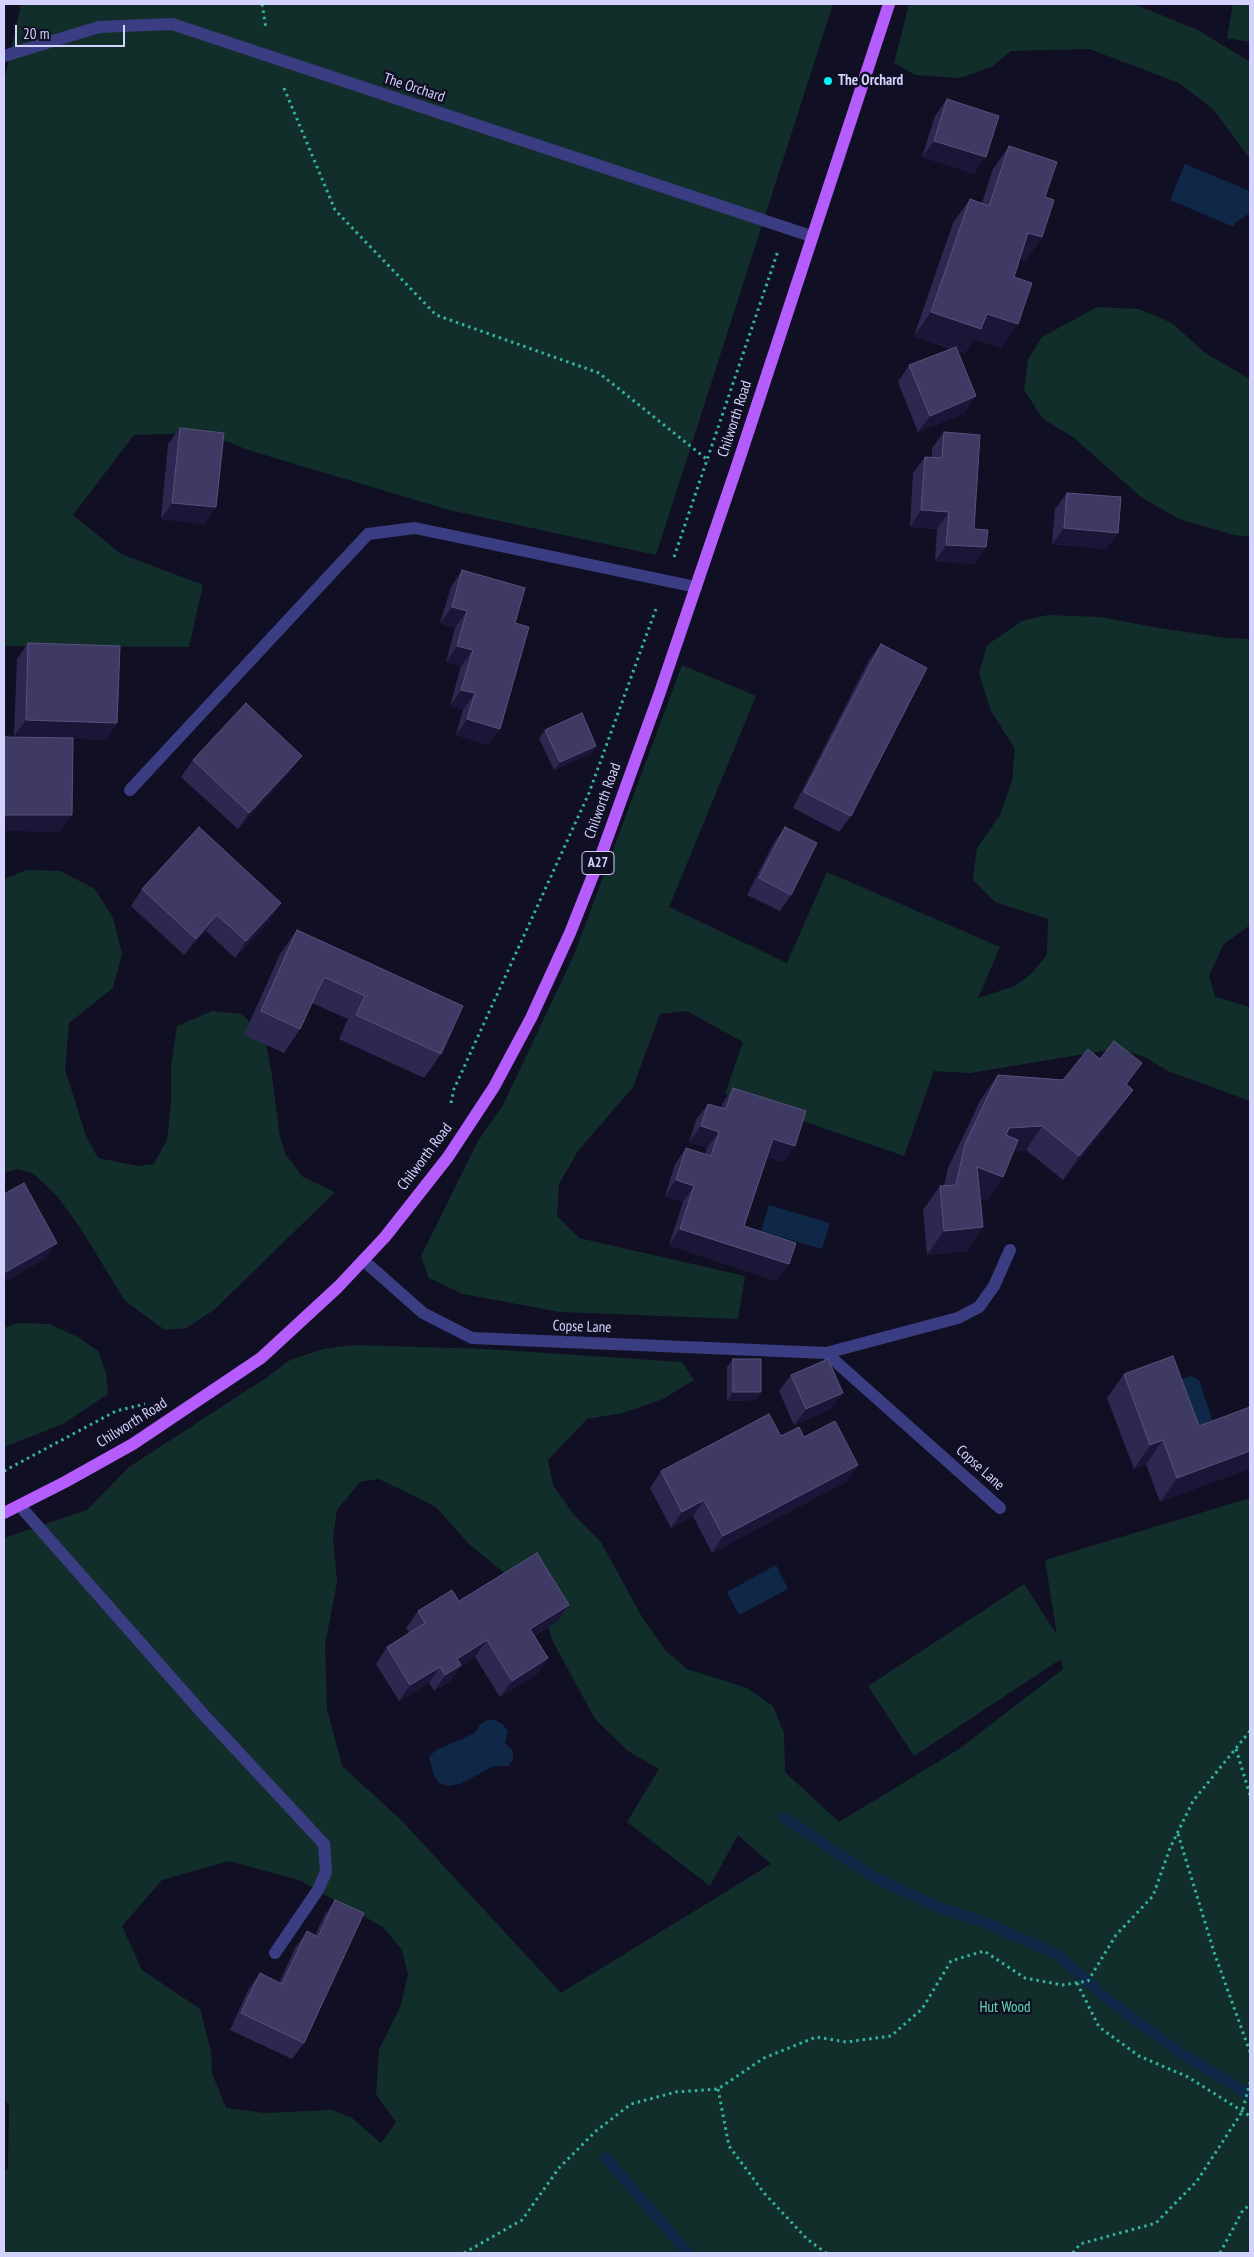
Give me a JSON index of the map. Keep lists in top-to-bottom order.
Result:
{
  "streets": {
    "main road": ["Chilworth Road", "A27"],
    "street": ["The Orchard", "Copse Lane"]
  },
  "crossings": [
    ["The Orchard", "Chilworth Road"],
    ["Chilworth Road", "Copse Lane"]
  ],
  "parks": ["Hut Wood"],
  "places": ["The Orchard"],
  "scale_bar": "20 m"
}
